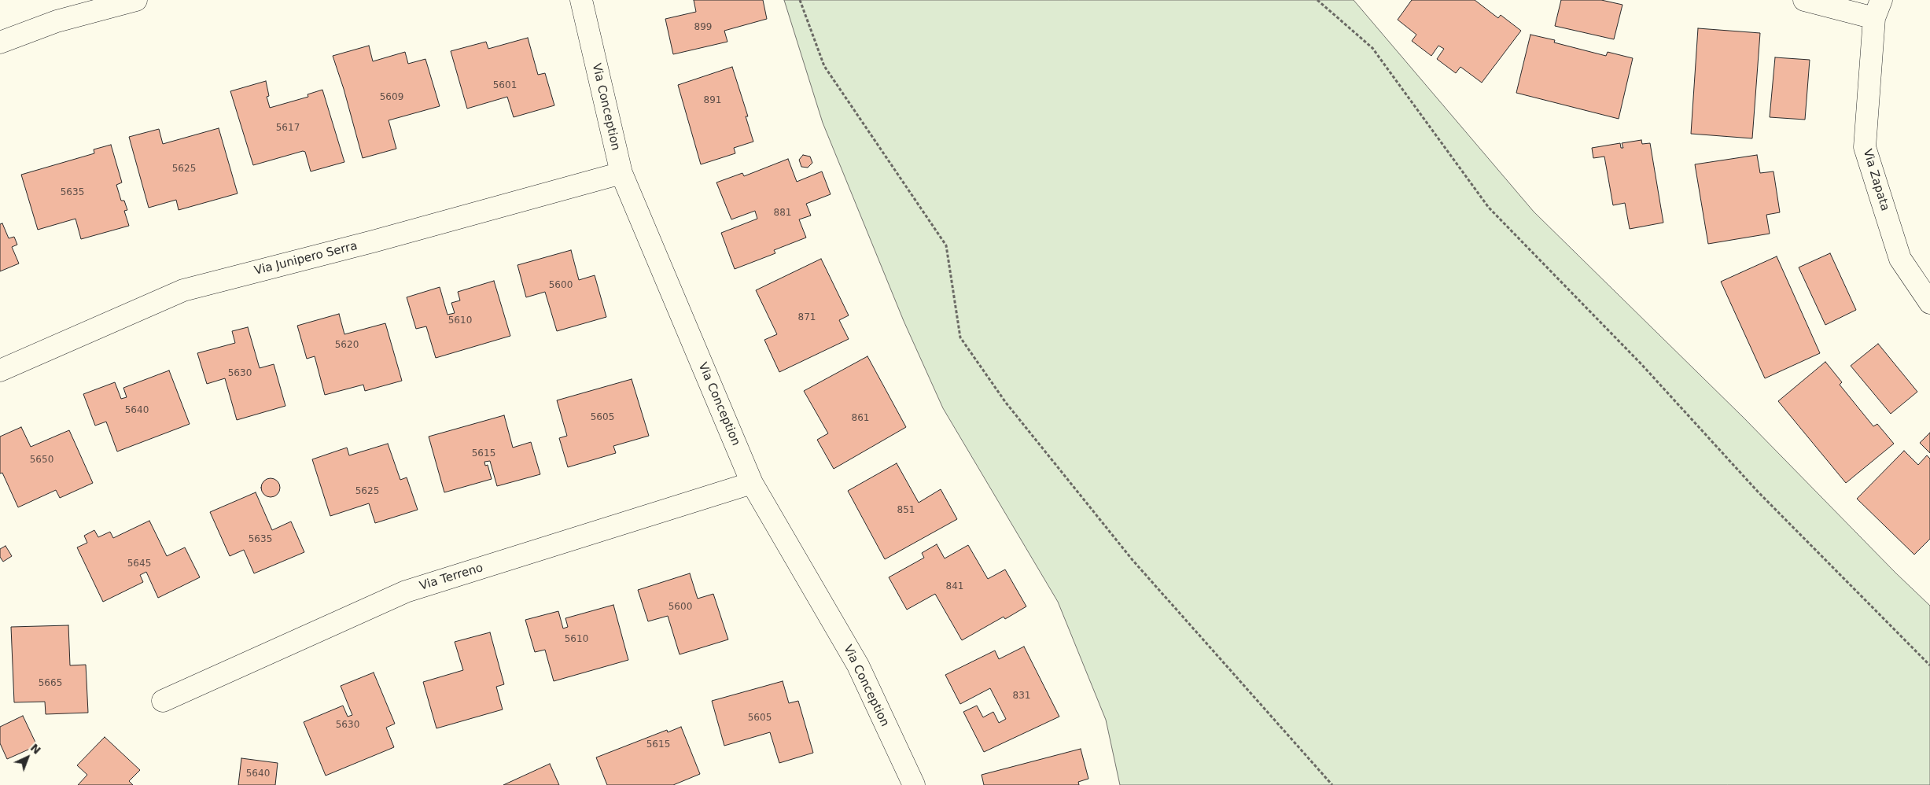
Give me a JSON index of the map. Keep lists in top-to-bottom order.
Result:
{
  "streets": {
    "street": [
      "Via Conception",
      "Via Zapata",
      "Via Junipero Serra",
      "Via Terreno"
    ]
  },
  "crossings": [
    ["Via Conception", "Via Junipero Serra"],
    ["Via Conception", "Via Terreno"]
  ],
  "house_numbers": [
    "899",
    "5601",
    "5609",
    "891",
    "5617",
    "5625",
    "5635",
    "881",
    "5600",
    "871",
    "5610",
    "5620",
    "5630",
    "5640",
    "5605",
    "861",
    "5615",
    "5650",
    "5625",
    "851",
    "5635",
    "5645",
    "841",
    "5600",
    "5610",
    "5665",
    "831",
    "5605",
    "5630",
    "5615",
    "5640"
  ],
  "north": "top right"
}
